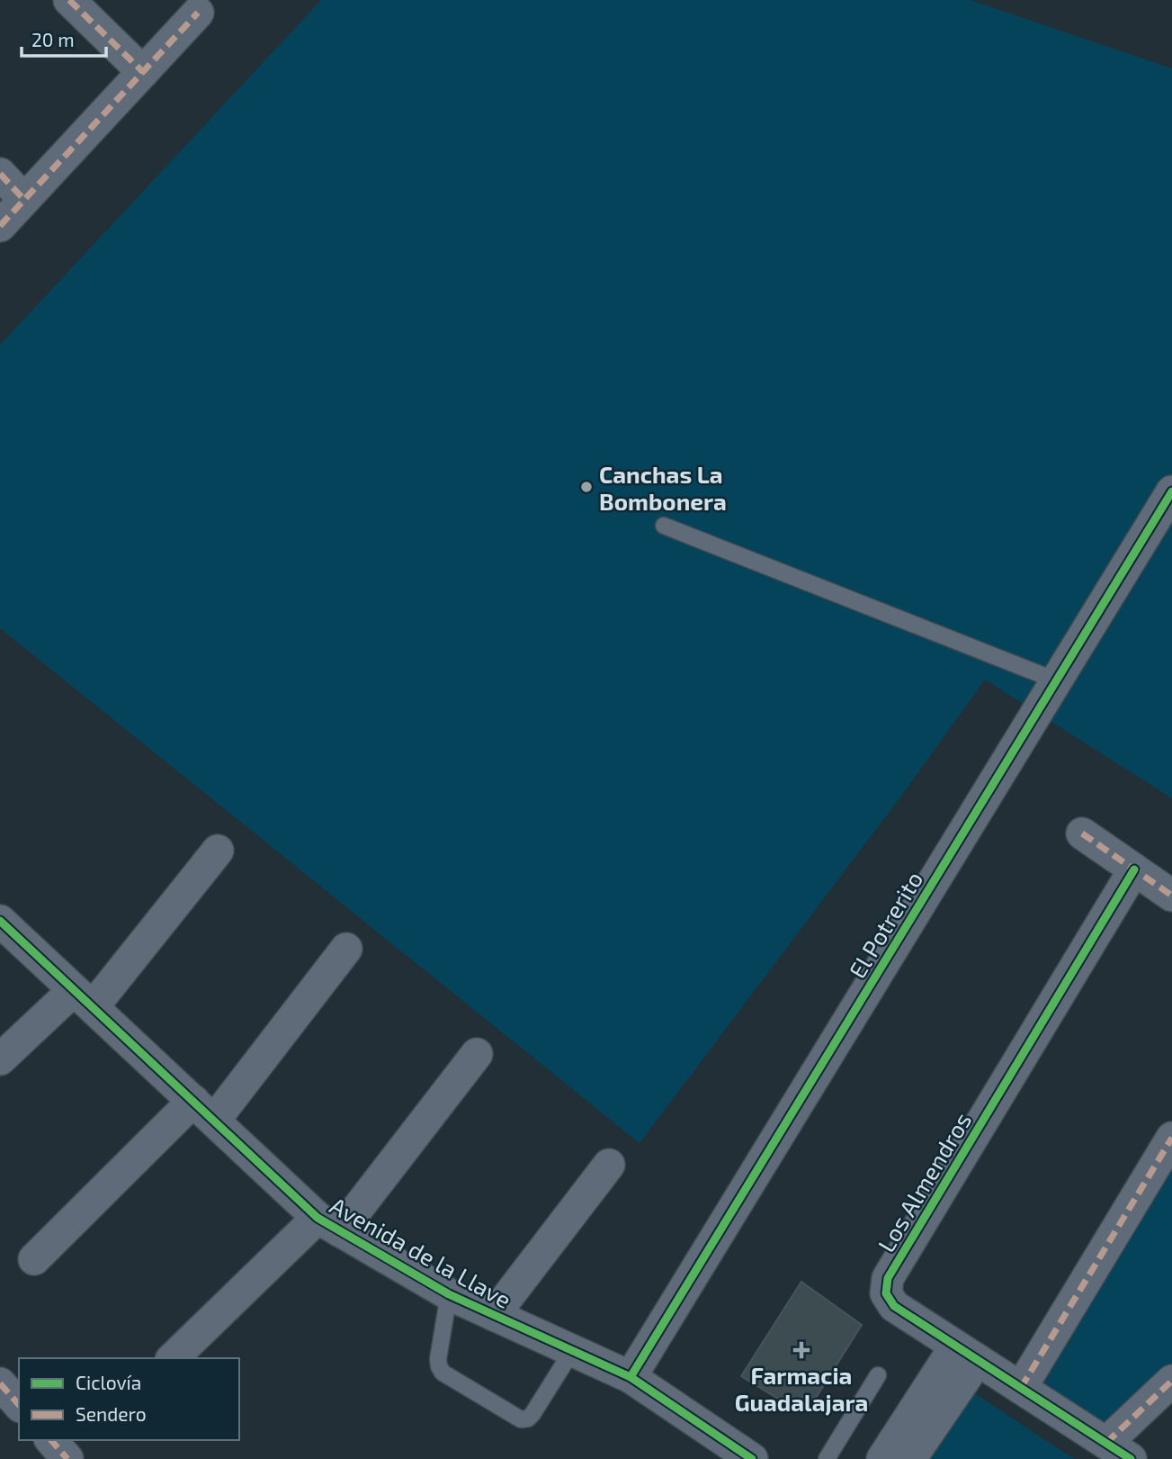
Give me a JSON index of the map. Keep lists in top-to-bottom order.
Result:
{
  "streets": {
    "street": ["El Potrerito", "Los Almendros", "Avenida de la Llave"]
  },
  "crossings": [
    ["El Potrerito", "Avenida de la Llave"]
  ],
  "places": {
    "other": ["Canchas La Bombonera"],
    "health": ["Farmacia Guadalajara"]
  },
  "legend": ["Ciclovía", "Sendero"],
  "scale_bar": "20 m"
}
